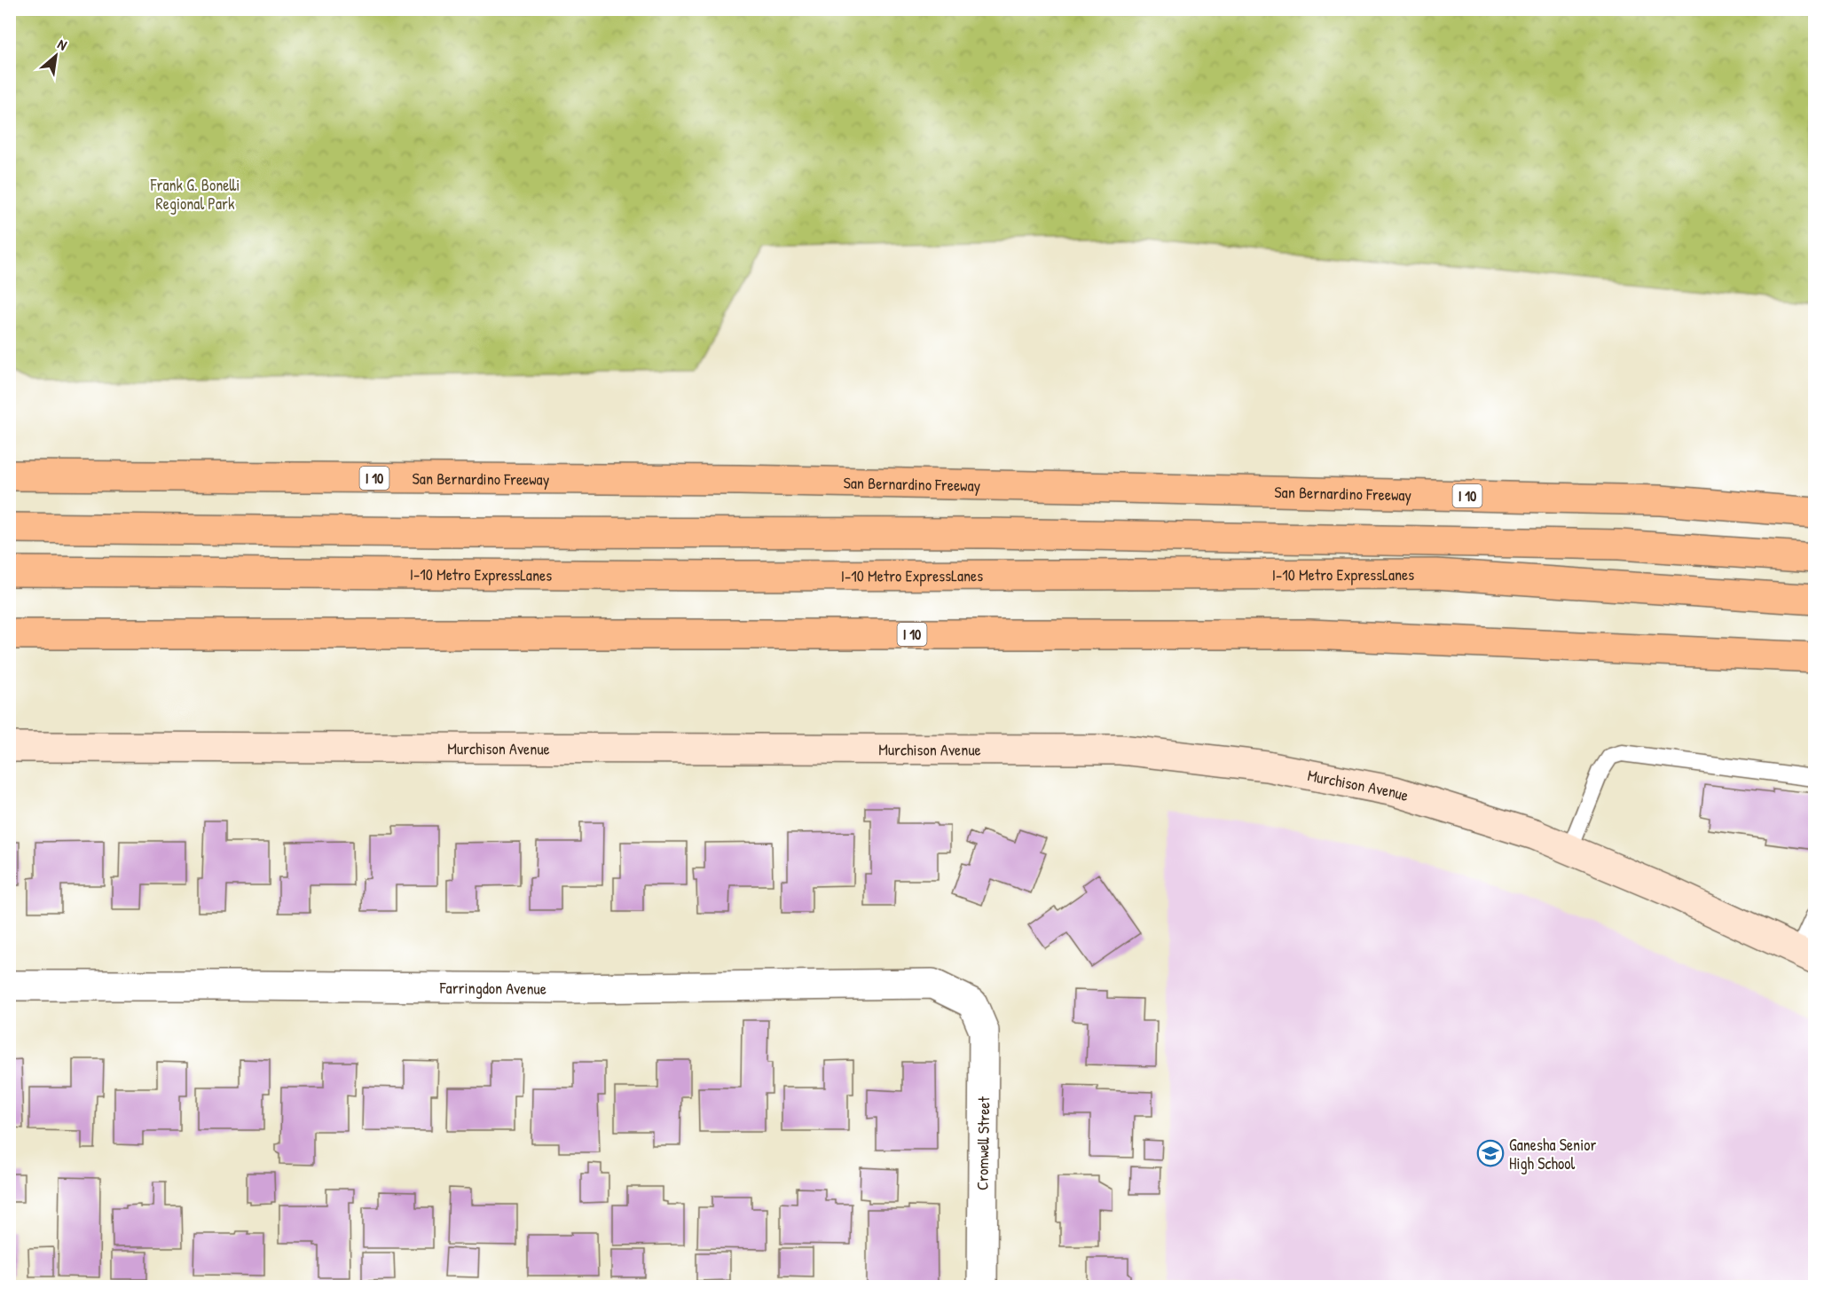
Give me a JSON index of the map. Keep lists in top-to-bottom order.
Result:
{
  "streets": {
    "highway": ["I 10", "San Bernardino Freeway", "I-10 Metro ExpressLanes"],
    "street": ["Murchison Avenue", "Farringdon Avenue", "Cromwell Street"]
  },
  "crossings": [
    ["Farringdon Avenue", "Cromwell Street"]
  ],
  "parks": ["Frank G. Bonelli Regional Park"],
  "places": {
    "school or university": ["Ganesha Senior High School"]
  },
  "north": "top right"
}
